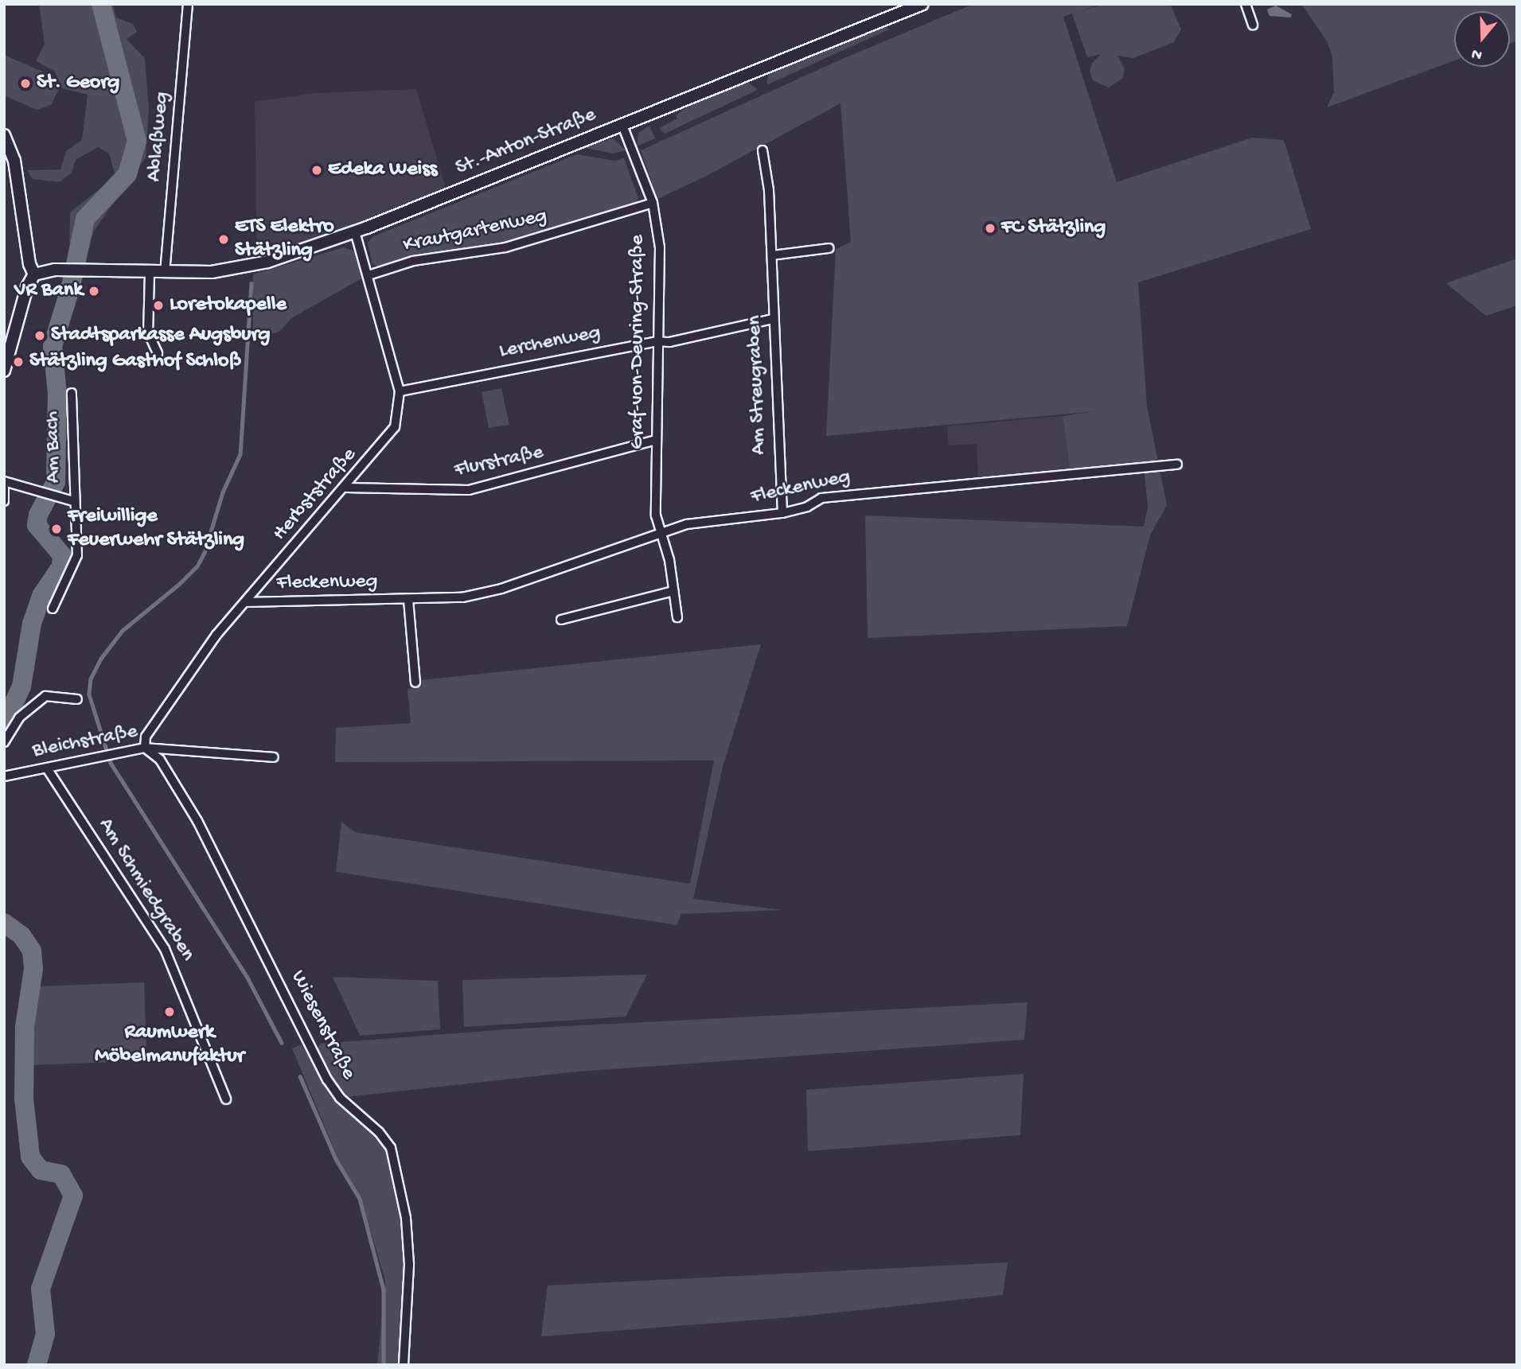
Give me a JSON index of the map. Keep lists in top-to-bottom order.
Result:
{
  "streets": {
    "street": [
      "Ablaßweg",
      "St.-Anton-Straße",
      "Krautgartenweg",
      "Graf-von-Deuring-Straße",
      "Lerchenweg",
      "Am Streugraben",
      "Am Bach",
      "Flurstraße",
      "Fleckenweg",
      "Herbststraße",
      "Bleichstraße",
      "Am Schmiedgraben",
      "Wiesenstraße"
    ]
  },
  "crossings": [
    ["Ablaßweg", "St.-Anton-Straße"],
    ["St.-Anton-Straße", "Graf-von-Deuring-Straße"],
    ["St.-Anton-Straße", "Herbststraße"],
    ["Krautgartenweg", "Graf-von-Deuring-Straße"],
    ["Krautgartenweg", "Herbststraße"],
    ["Graf-von-Deuring-Straße", "Lerchenweg"],
    ["Graf-von-Deuring-Straße", "Flurstraße"],
    ["Graf-von-Deuring-Straße", "Fleckenweg"],
    ["Lerchenweg", "Am Streugraben"],
    ["Lerchenweg", "Herbststraße"],
    ["Am Streugraben", "Fleckenweg"],
    ["Flurstraße", "Herbststraße"],
    ["Fleckenweg", "Herbststraße"],
    ["Herbststraße", "Bleichstraße"],
    ["Herbststraße", "Wiesenstraße"],
    ["Bleichstraße", "Am Schmiedgraben"],
    ["Bleichstraße", "Wiesenstraße"]
  ],
  "places": [
    "St. Georg",
    "Edeka Weiss",
    "FC Stätzling",
    "ETS Elektro Stätzling",
    "VR Bank",
    "Loretokapelle",
    "Stadtsparkasse Augsburg",
    "Stätzling Gasthof Schloß",
    "Freiwillige Feuerwehr Stätzling",
    "Raumwerk Möbelmanufaktur"
  ],
  "north": "bottom"
}
